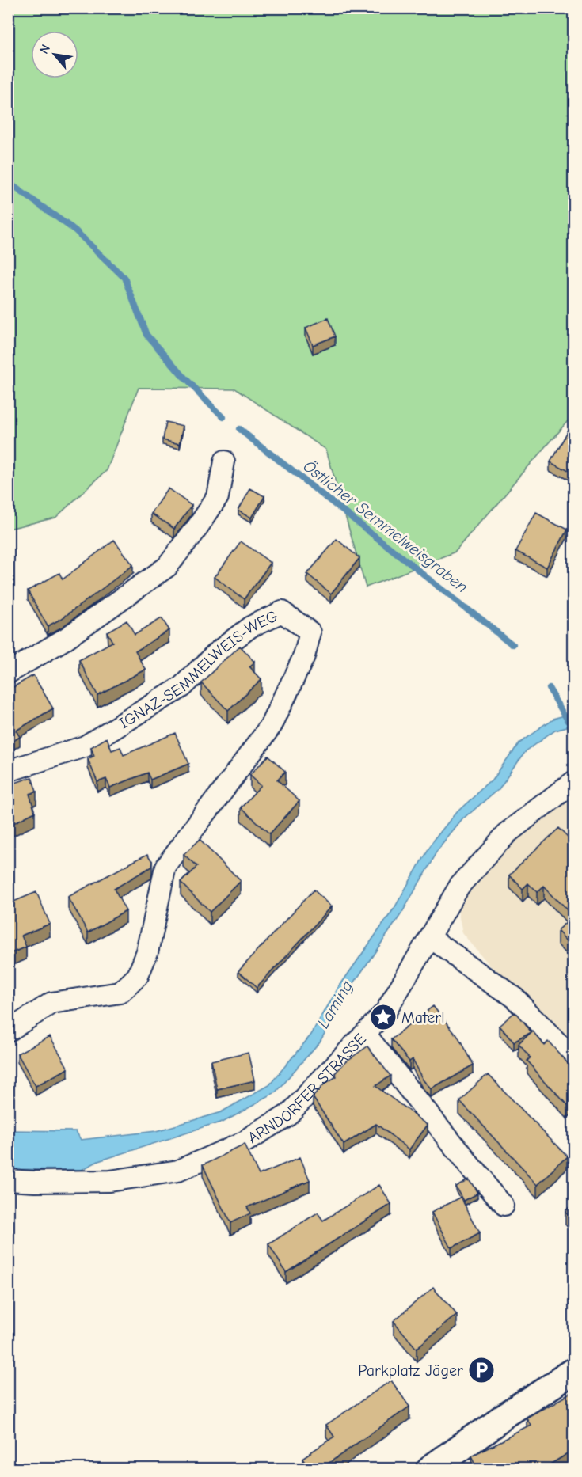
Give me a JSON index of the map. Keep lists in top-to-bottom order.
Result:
{
  "streets": {
    "street": ["IGNAZ-SEMMELWEIS-WEG", "ARNDORFER STRASSE"]
  },
  "water": ["Östlicher Semmelweisgraben", "Laming"],
  "places": {
    "place": ["Materl"],
    "parking": ["Parkplatz Jäger"]
  },
  "north": "top left"
}
